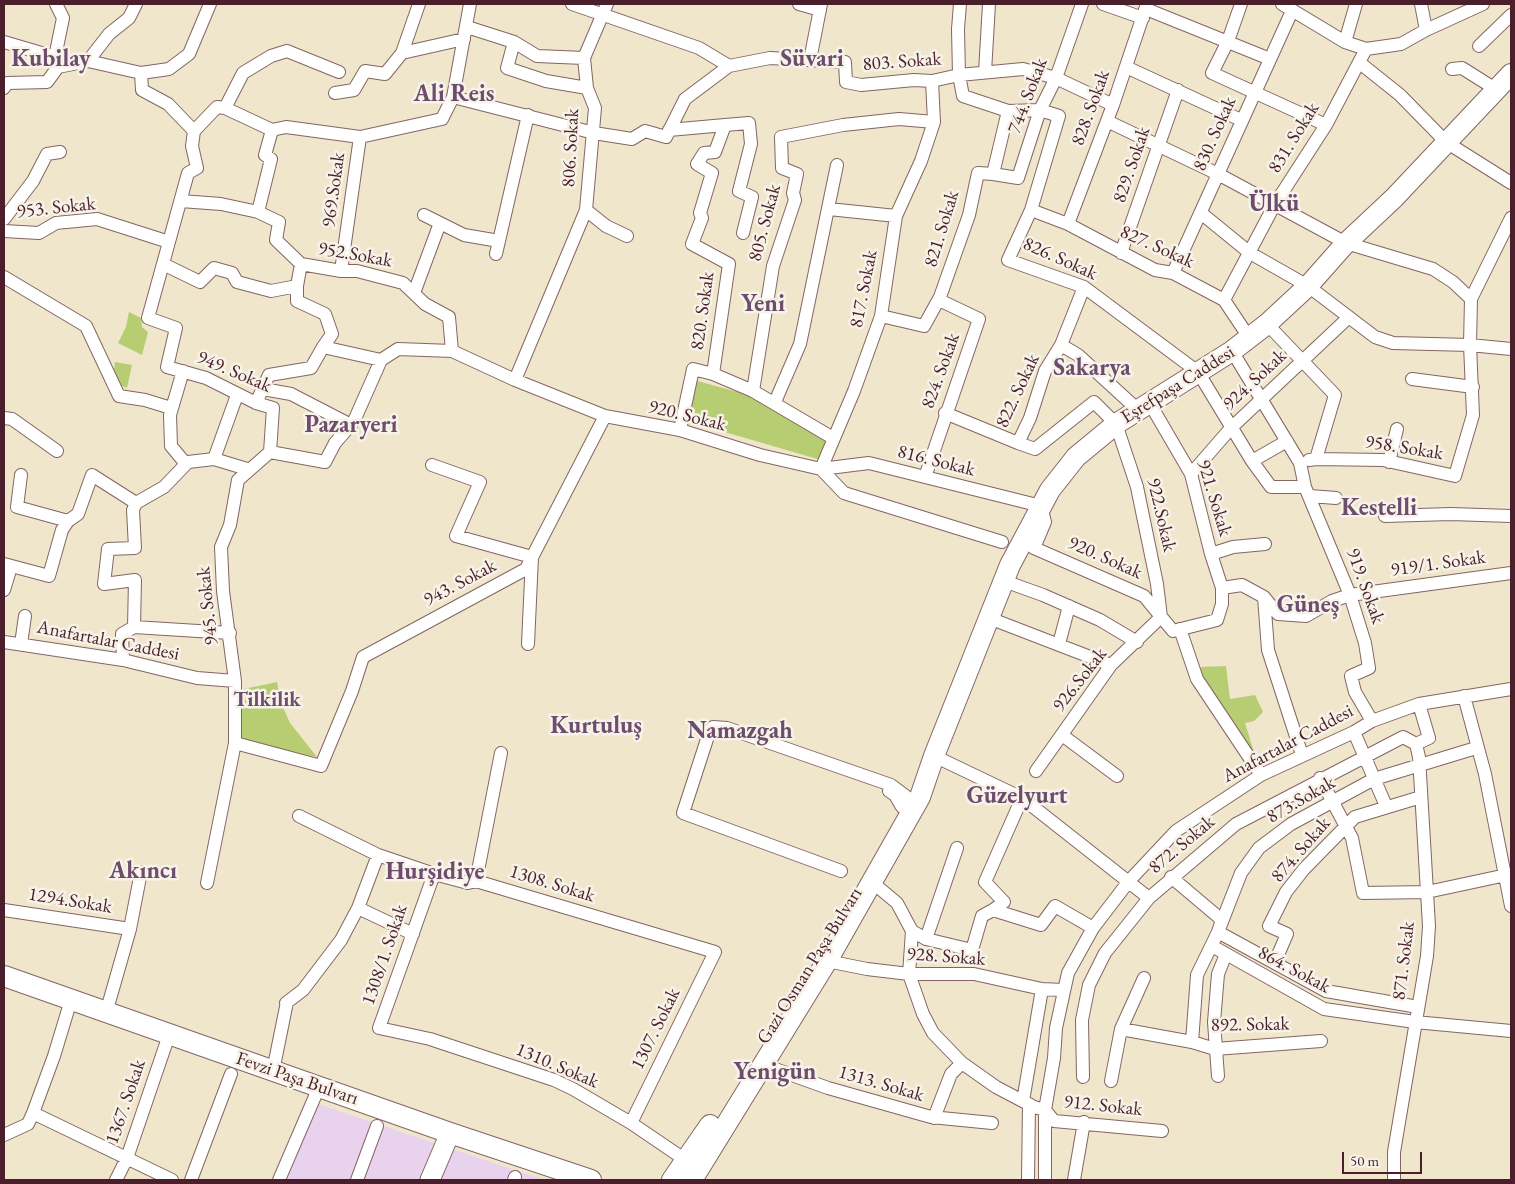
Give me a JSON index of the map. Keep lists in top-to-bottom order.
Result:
{
  "streets": {
    "main road": ["Eşrefpaşa Caddesi", "Gazi Osman Paşa Bulvarı", "Fevzi Paşa Bulvarı"],
    "street": [
      "803. Sokak",
      "744. Sokak",
      "828. Sokak",
      "830. Sokak",
      "831. Sokak",
      "806. Sokak",
      "829. Sokak",
      "969.Sokak",
      "953. Sokak",
      "805. Sokak",
      "821. Sokak",
      "827. Sokak",
      "952.Sokak",
      "826. Sokak",
      "817. Sokak",
      "820. Sokak",
      "824. Sokak",
      "949. Sokak",
      "924. Sokak",
      "822. Sokak",
      "920. Sokak",
      "958. Sokak",
      "816. Sokak",
      "921. Sokak",
      "922.Sokak",
      "919/1. Sokak",
      "943. Sokak",
      "919. Sokak",
      "945. Sokak",
      "Anafartalar Caddesi",
      "926.Sokak",
      "873.Sokak",
      "872. Sokak",
      "874. Sokak",
      "1308. Sokak",
      "1294.Sokak",
      "1308/1. Sokak",
      "928. Sokak",
      "871. Sokak",
      "864. Sokak",
      "892. Sokak",
      "1307. Sokak",
      "1310. Sokak",
      "1313. Sokak",
      "1367. Sokak",
      "912. Sokak"
    ]
  },
  "crossings": [
    ["803. Sokak", "744. Sokak"],
    ["803. Sokak", "828. Sokak"],
    ["803. Sokak", "817. Sokak"],
    ["744. Sokak", "821. Sokak"],
    ["744. Sokak", "826. Sokak"],
    ["828. Sokak", "827. Sokak"],
    ["830. Sokak", "827. Sokak"],
    ["831. Sokak", "827. Sokak"],
    ["829. Sokak", "827. Sokak"],
    ["969.Sokak", "952.Sokak"],
    ["953. Sokak", "949. Sokak"],
    ["805. Sokak", "817. Sokak"],
    ["821. Sokak", "817. Sokak"],
    ["821. Sokak", "824. Sokak"],
    ["827. Sokak", "826. Sokak"],
    ["827. Sokak", "Eşrefpaşa Caddesi"],
    ["952.Sokak", "949. Sokak"],
    ["826. Sokak", "924. Sokak"],
    ["826. Sokak", "Eşrefpaşa Caddesi"],
    ["826. Sokak", "822. Sokak"],
    ["826. Sokak", "919. Sokak"],
    ["817. Sokak", "920. Sokak"],
    ["817. Sokak", "816. Sokak"],
    ["824. Sokak", "822. Sokak"],
    ["824. Sokak", "816. Sokak"],
    ["949. Sokak", "945. Sokak"],
    ["924. Sokak", "921. Sokak"],
    ["924. Sokak", "919. Sokak"],
    ["Eşrefpaşa Caddesi", "920. Sokak"],
    ["Eşrefpaşa Caddesi", "816. Sokak"],
    ["Eşrefpaşa Caddesi", "921. Sokak"],
    ["Eşrefpaşa Caddesi", "922.Sokak"],
    ["Eşrefpaşa Caddesi", "919. Sokak"],
    ["Eşrefpaşa Caddesi", "Gazi Osman Paşa Bulvarı"],
    ["822. Sokak", "921. Sokak"],
    ["920. Sokak", "816. Sokak"],
    ["920. Sokak", "922.Sokak"],
    ["920. Sokak", "943. Sokak"],
    ["920. Sokak", "926.Sokak"],
    ["958. Sokak", "919. Sokak"],
    ["922.Sokak", "926.Sokak"],
    ["919/1. Sokak", "919. Sokak"],
    ["943. Sokak", "945. Sokak"],
    ["919. Sokak", "Anafartalar Caddesi"],
    ["945. Sokak", "Anafartalar Caddesi"],
    ["Anafartalar Caddesi", "928. Sokak"],
    ["Anafartalar Caddesi", "912. Sokak"],
    ["873.Sokak", "871. Sokak"],
    ["873.Sokak", "864. Sokak"],
    ["873.Sokak", "892. Sokak"],
    ["872. Sokak", "871. Sokak"],
    ["874. Sokak", "871. Sokak"],
    ["1308. Sokak", "1308/1. Sokak"],
    ["1308. Sokak", "1307. Sokak"],
    ["1308/1. Sokak", "1310. Sokak"],
    ["928. Sokak", "Gazi Osman Paşa Bulvarı"],
    ["871. Sokak", "864. Sokak"],
    ["Gazi Osman Paşa Bulvarı", "1310. Sokak"],
    ["Gazi Osman Paşa Bulvarı", "1313. Sokak"],
    ["1307. Sokak", "1310. Sokak"],
    ["Fevzi Paşa Bulvarı", "1367. Sokak"]
  ],
  "districts": [
    "Kubilay",
    "Süvari",
    "Ali Reis",
    "Ülkü",
    "Yeni",
    "Sakarya",
    "Pazaryeri",
    "Kestelli",
    "Güneş",
    "Tilkilik",
    "Kurtuluş",
    "Namazgah",
    "Güzelyurt",
    "Akıncı",
    "Hurşidiye",
    "Yenigün"
  ],
  "scale_bar": "50 m"
}
